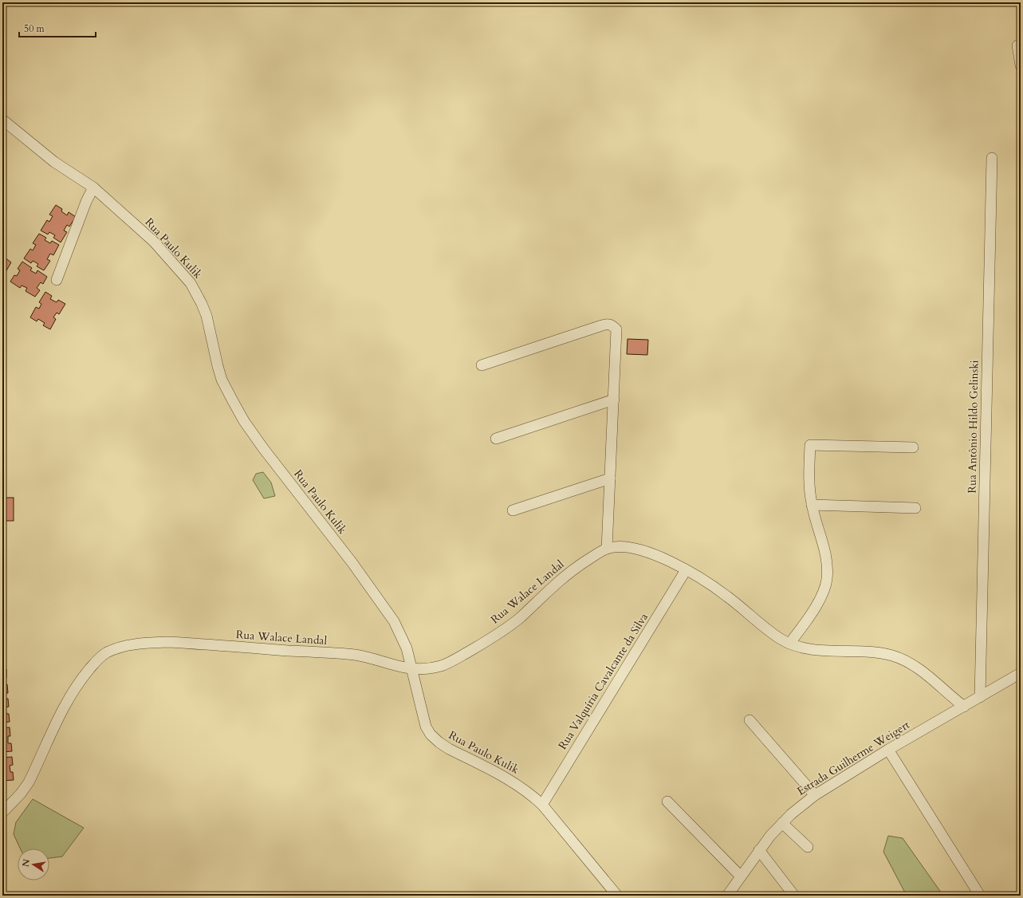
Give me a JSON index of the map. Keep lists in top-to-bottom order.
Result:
{
  "streets": {
    "street": [
      "Rua Paulo Kulik",
      "Rua Antônio Hildo Gelinski",
      "Rua Walace Landal",
      "Rua Valquíria Cavalcante da Silva",
      "Estrada Guilherme Weigert"
    ]
  },
  "crossings": [
    ["Rua Paulo Kulik", "Rua Walace Landal"],
    ["Rua Paulo Kulik", "Rua Valquíria Cavalcante da Silva"],
    ["Rua Antônio Hildo Gelinski", "Estrada Guilherme Weigert"],
    ["Rua Walace Landal", "Rua Valquíria Cavalcante da Silva"],
    ["Rua Walace Landal", "Estrada Guilherme Weigert"]
  ],
  "scale_bar": "50 m",
  "north": "left"
}
